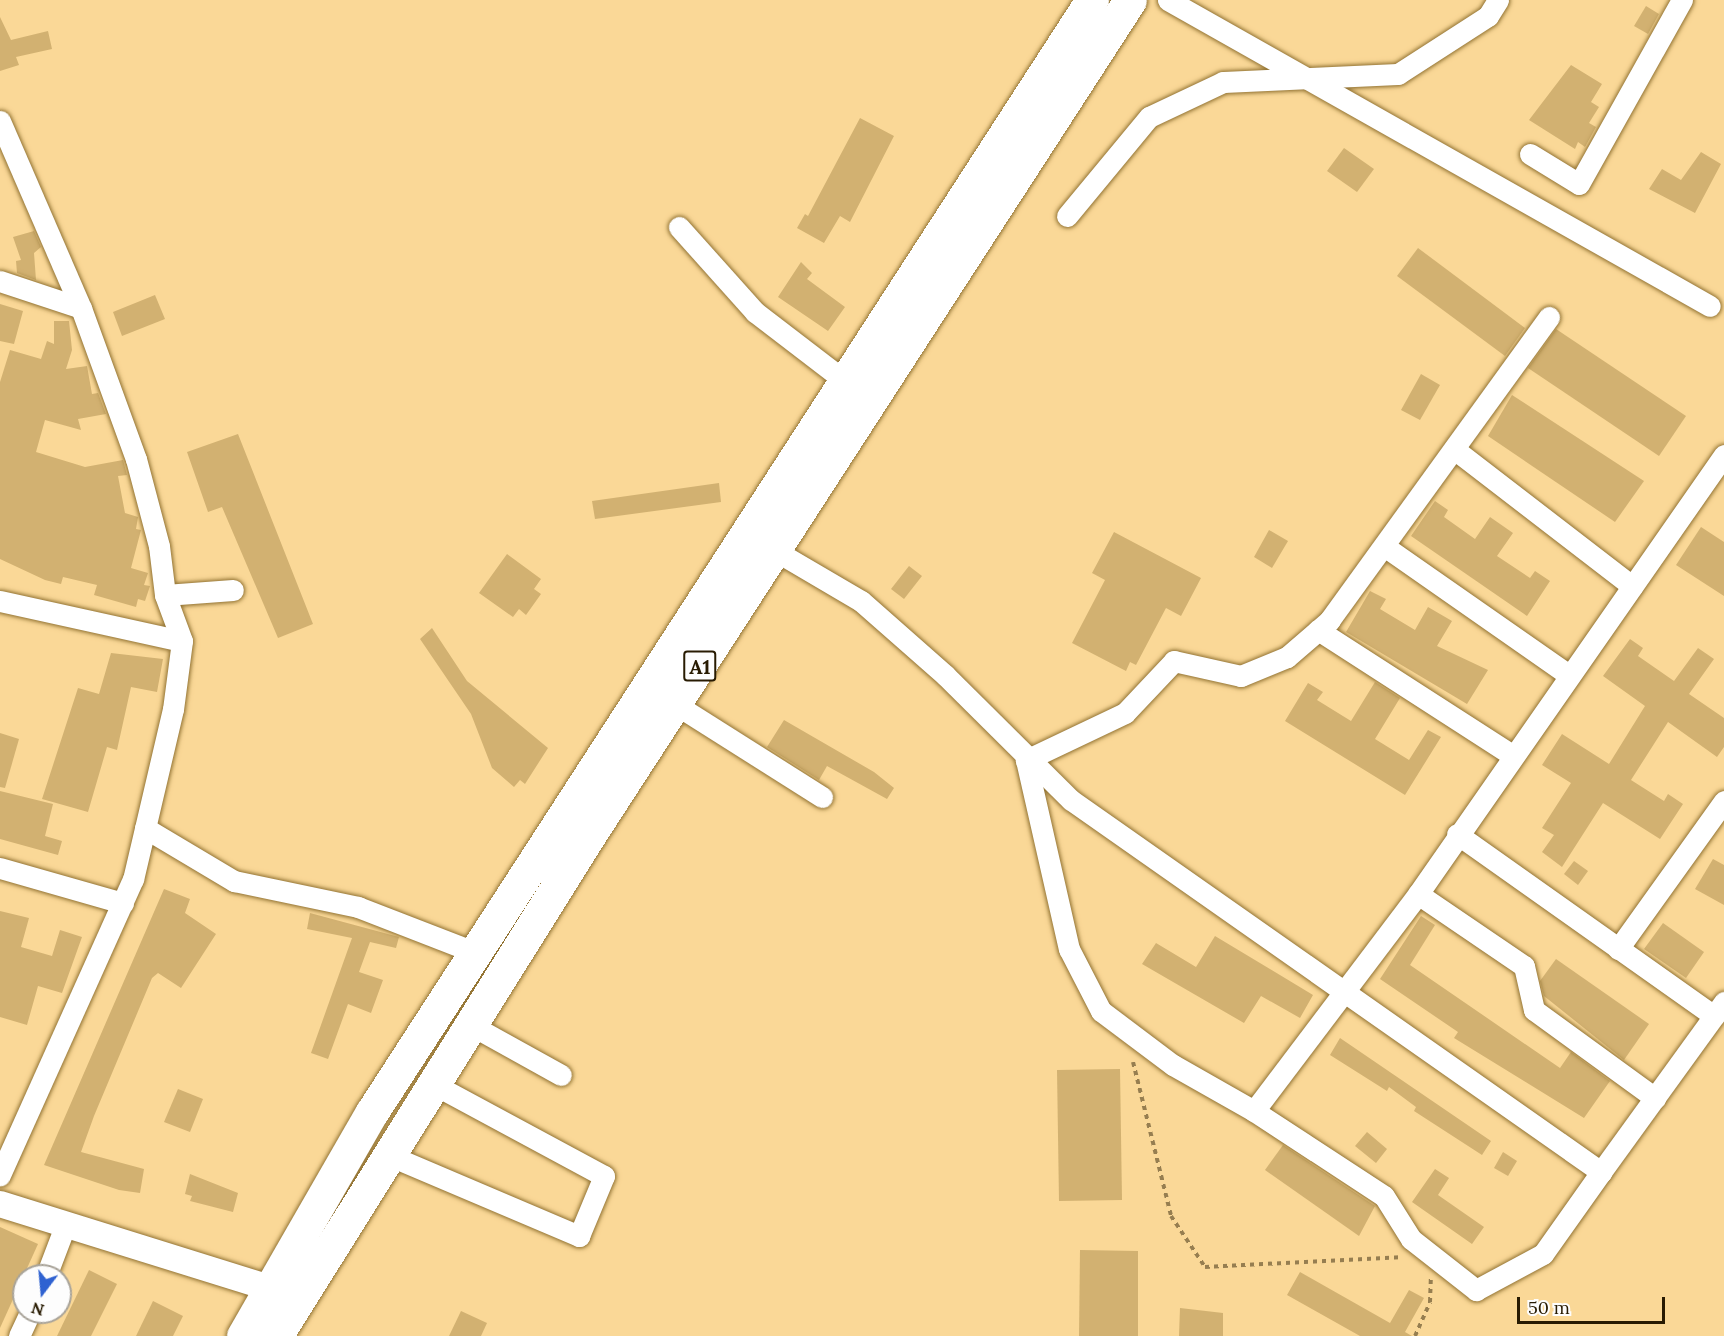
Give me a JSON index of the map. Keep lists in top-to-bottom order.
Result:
{
  "streets": {
    "highway": ["A1"]
  },
  "scale_bar": "50 m",
  "north": "bottom"
}
